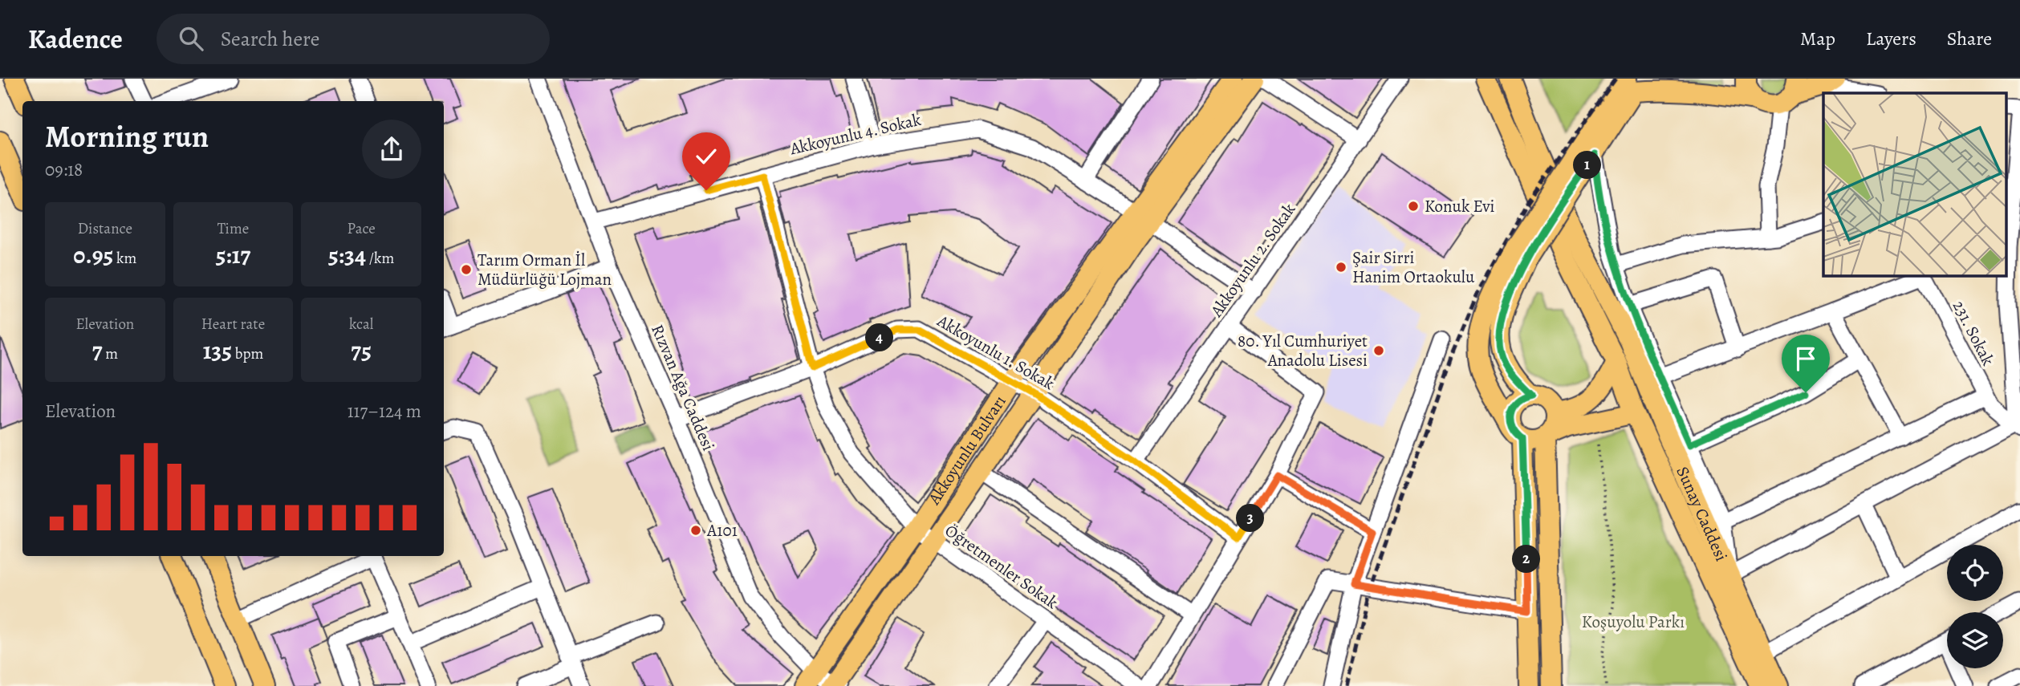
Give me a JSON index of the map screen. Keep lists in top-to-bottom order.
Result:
{
  "streets": {
    "main road": ["Akkoyunlu Bulvarı", "Sunay Caddesi"],
    "street": [
      "Akkoyunlu 4. Sokak",
      "Akkoyunlu 2. Sokak",
      "231. Sokak",
      "Akkoyunlu 1. Sokak",
      "Rızvan Ağa Caddesi",
      "Öğretmenler Sokak"
    ]
  },
  "crossings": [
    ["Akkoyunlu 4. Sokak", "Akkoyunlu 2. Sokak"],
    ["Akkoyunlu 4. Sokak", "Rızvan Ağa Caddesi"],
    ["Akkoyunlu 4. Sokak", "Akkoyunlu Bulvarı"],
    ["Akkoyunlu 4. Sokak", "Öğretmenler Sokak"],
    ["Akkoyunlu 2. Sokak", "Akkoyunlu 1. Sokak"],
    ["Akkoyunlu 1. Sokak", "Rızvan Ağa Caddesi"],
    ["Akkoyunlu 1. Sokak", "Akkoyunlu Bulvarı"],
    ["Akkoyunlu 1. Sokak", "Öğretmenler Sokak"],
    ["Rızvan Ağa Caddesi", "Akkoyunlu Bulvarı"],
    ["Akkoyunlu Bulvarı", "Öğretmenler Sokak"]
  ],
  "parks": ["Koşuyolu Parkı"],
  "places": [
    "Konuk Evi",
    "Şair Sirri Hanim Ortaokulu",
    "Tarım Orman İl Müdürlüğü Lojman",
    "80. Yıl Cumhuriyet Anadolu Lisesi",
    "A101"
  ],
  "page": {
    "header": "Kadence",
    "search": "Search here",
    "nav": ["Map", "Layers", "Share"],
    "heading": ["Morning run", "09:18"],
    "pins": [
      "1",
      "4",
      "3",
      "2"
    ],
    "stats": [
      ["Distance", "0.95 km"],
      ["Time", "5:17"],
      ["Pace", "5:34 /km"],
      ["Elevation", "7 m"],
      ["Heart rate", "135 bpm"],
      ["kcal", "75"]
    ],
    "chart": ["Elevation", "117–124 m"]
  }
}
